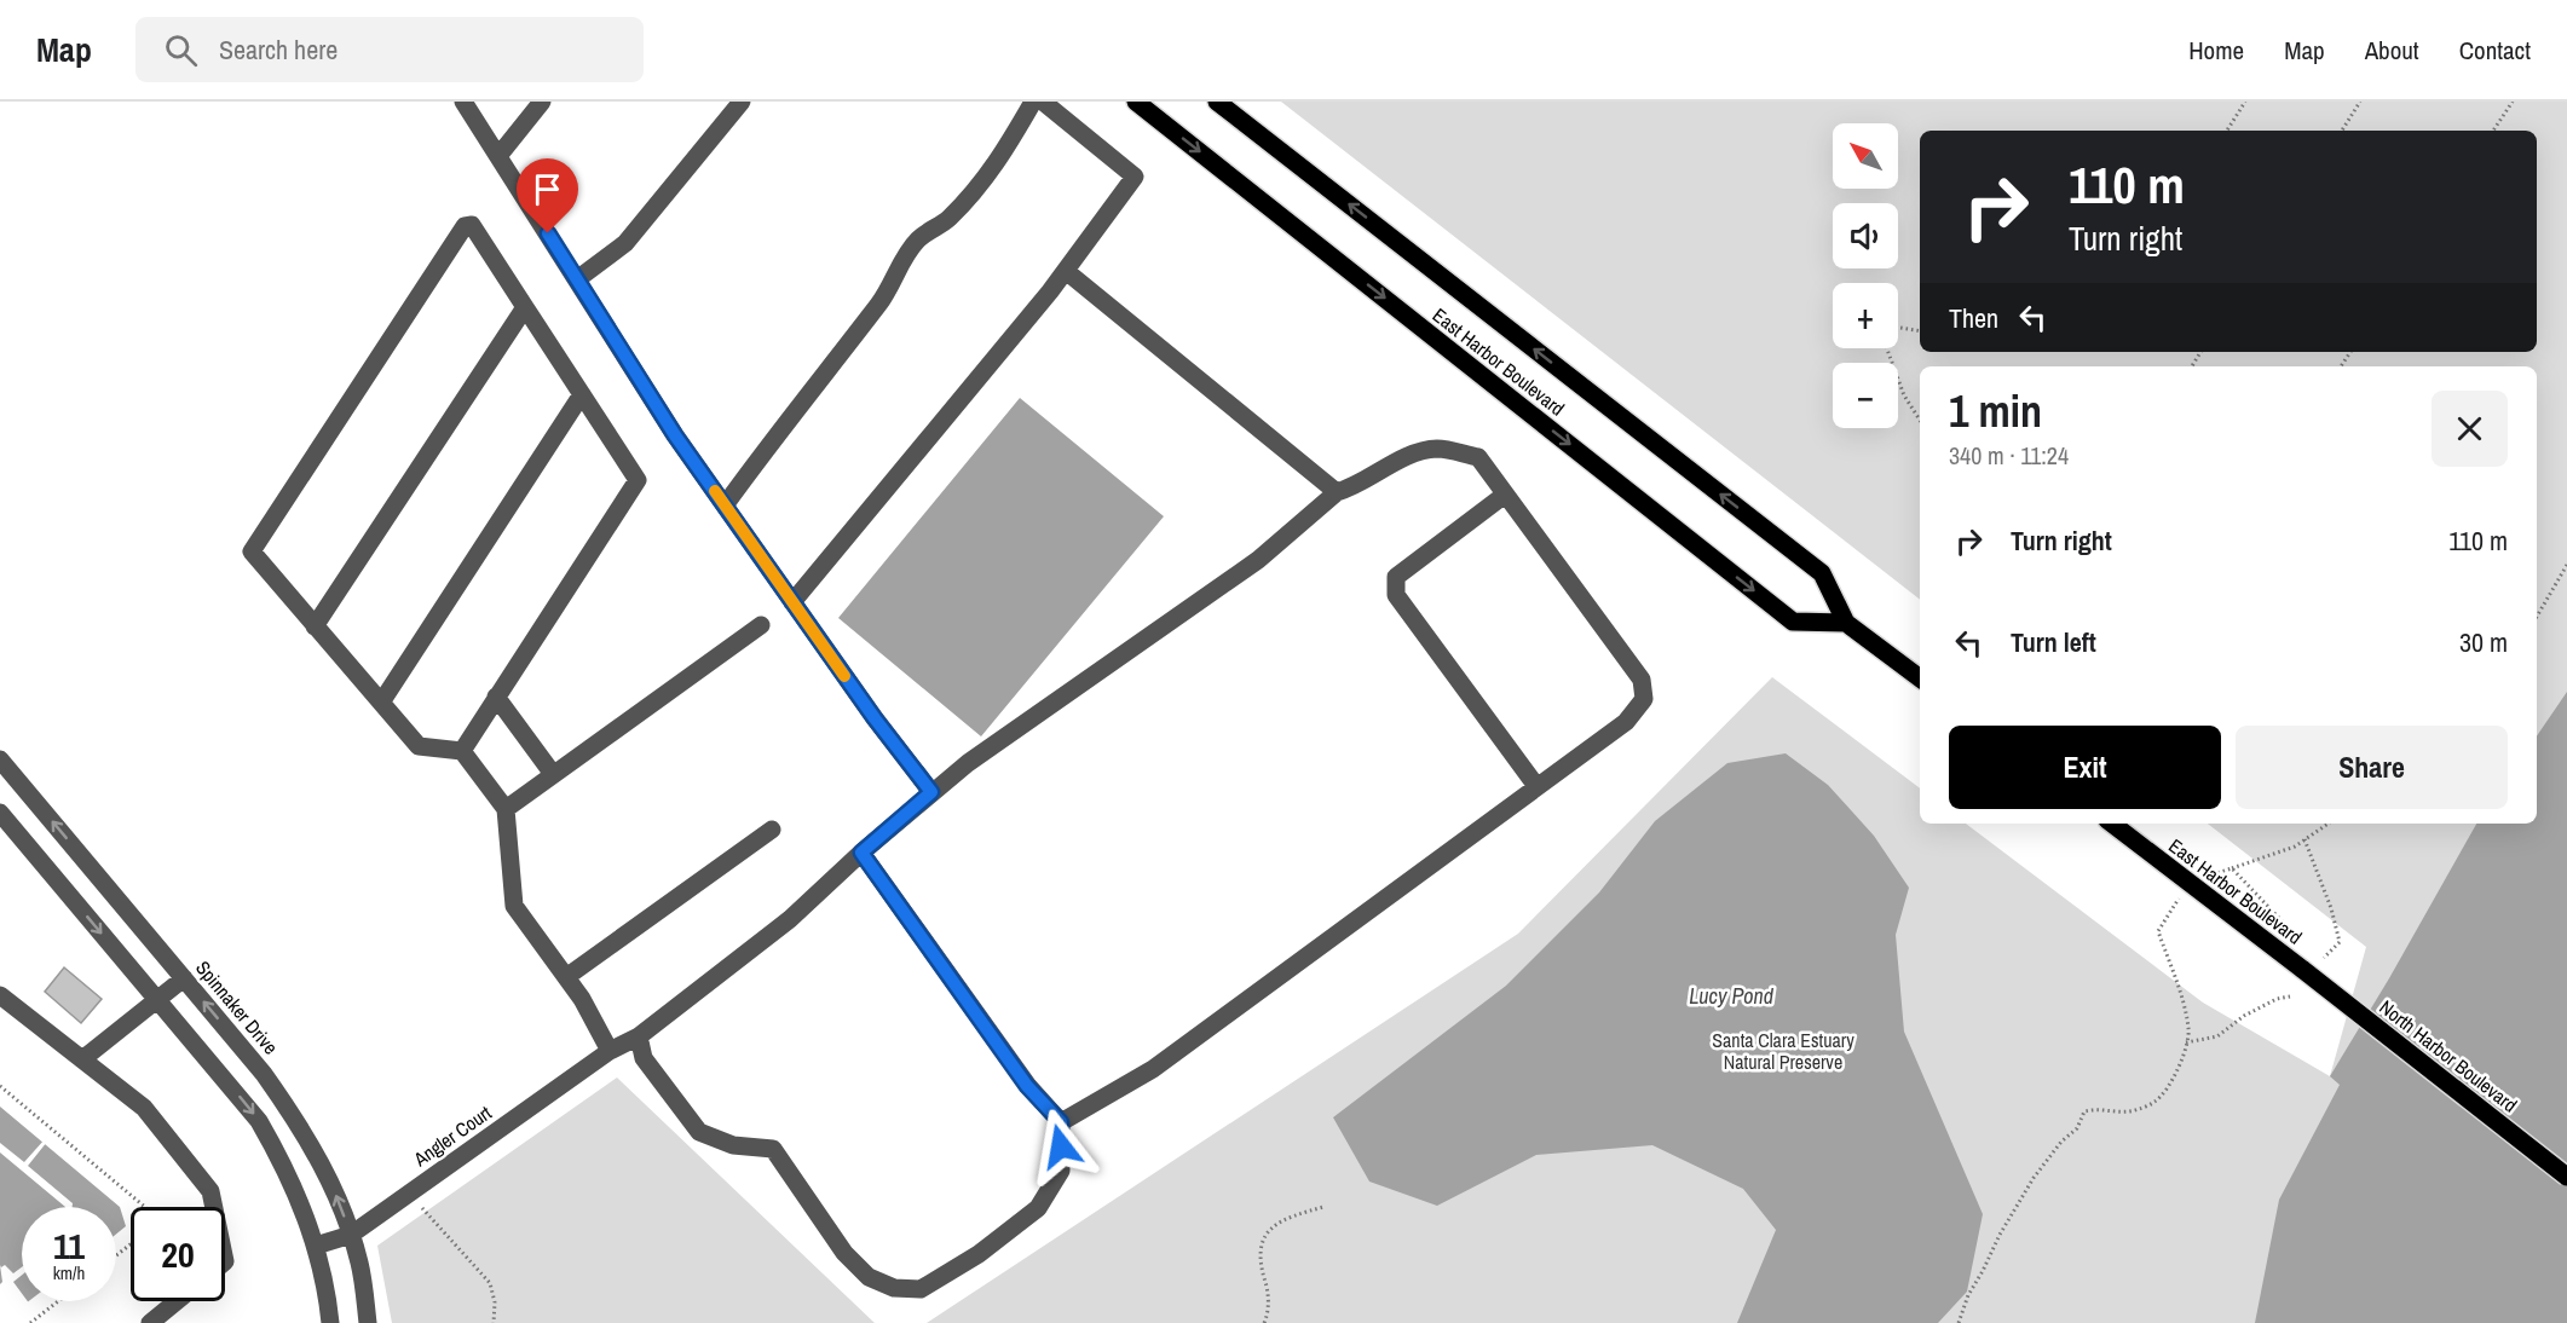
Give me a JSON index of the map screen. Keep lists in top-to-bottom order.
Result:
{
  "streets": {
    "main road": ["East Harbor Boulevard", "North Harbor Boulevard"],
    "street": ["Spinnaker Drive", "Angler Court"]
  },
  "crossings": [
    ["East Harbor Boulevard", "North Harbor Boulevard"],
    ["Spinnaker Drive", "Angler Court"]
  ],
  "water": ["Lucy Pond"],
  "parks": ["Santa Clara Estuary Natural Preserve"],
  "north": "top left",
  "page": {
    "header": "Map",
    "search": "Search here",
    "nav": [
      "Home",
      "Map",
      "About",
      "Contact"
    ],
    "map_buttons": ["+", "−"],
    "turn": ["110 m", "Turn right"],
    "then": "Then",
    "heading": ["1 min", "340 m · 11:24"],
    "list": [
      {
        "name": "Turn right",
        "value": "110 m"
      },
      {
        "name": "Turn left",
        "value": "30 m"
      }
    ],
    "buttons": ["Exit", "Share"],
    "speed": "11 km/h",
    "limit": "20"
  }
}
